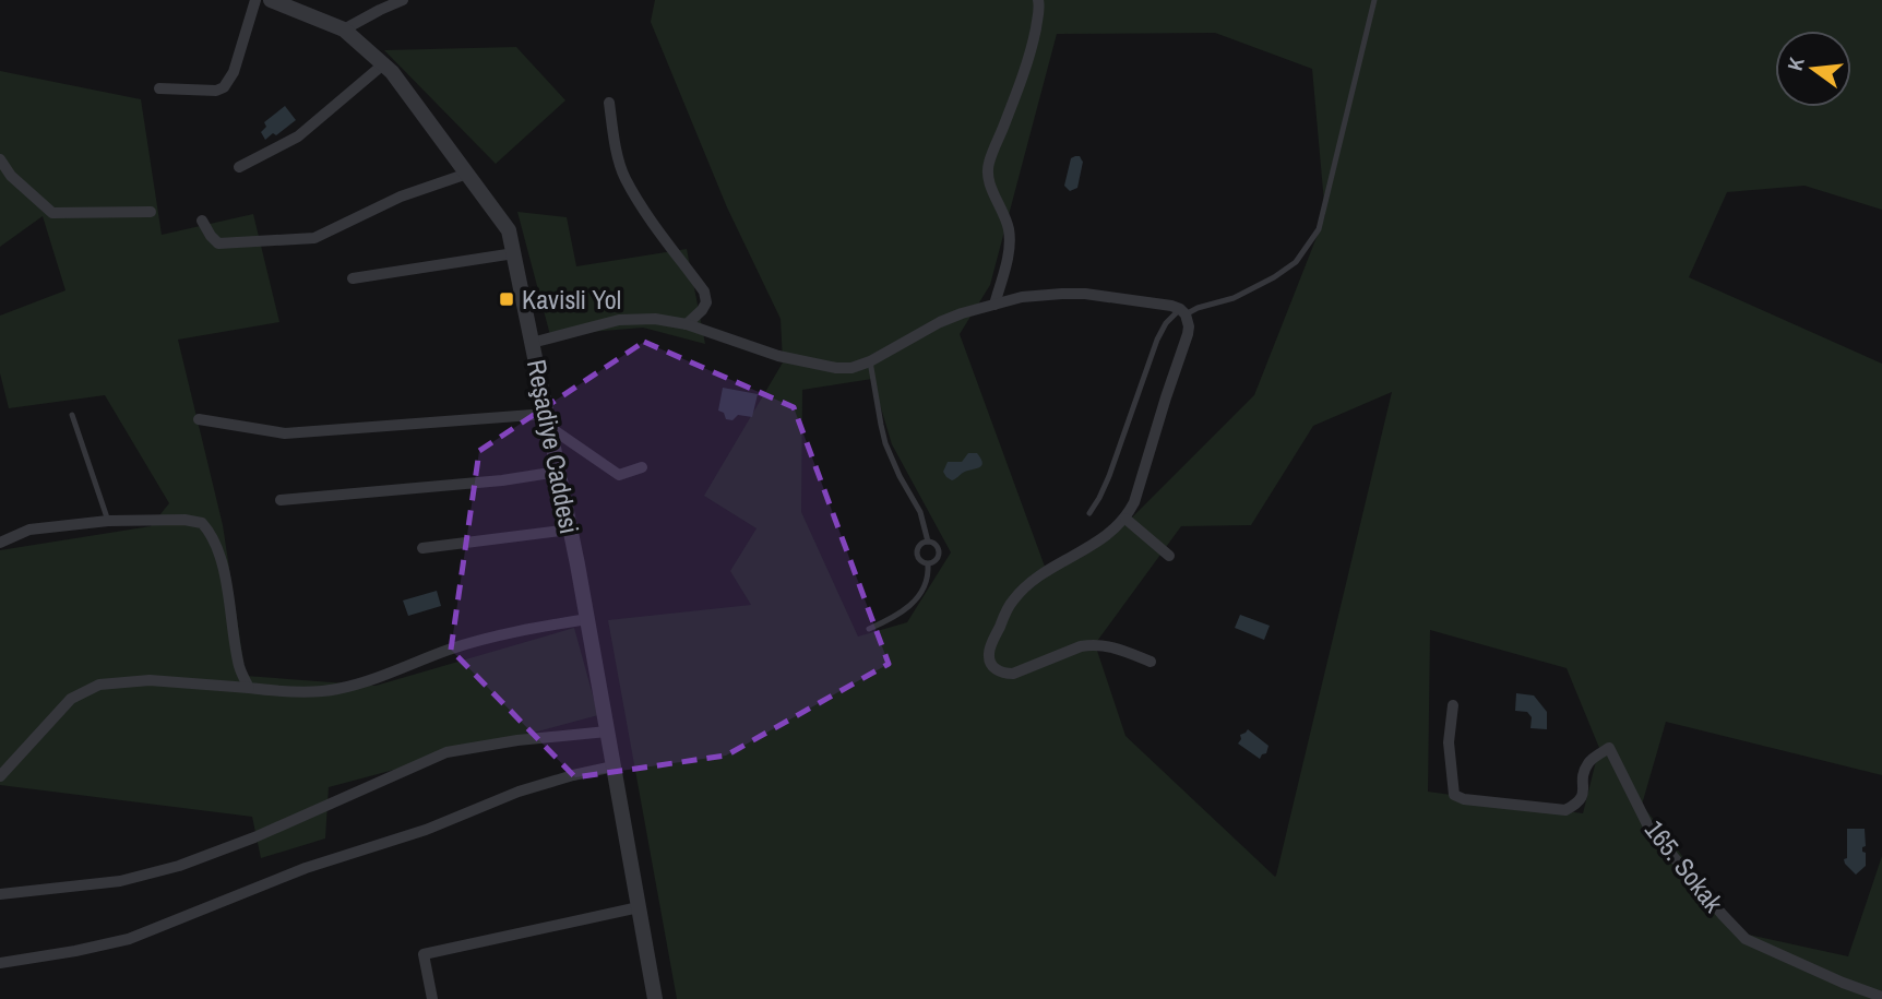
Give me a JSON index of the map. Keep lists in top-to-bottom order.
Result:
{
  "streets": {
    "street": ["Reşadiye Caddesi", "165. Sokak"]
  },
  "places": {
    "transit": ["Kavisli Yol"]
  },
  "north": "left"
}
